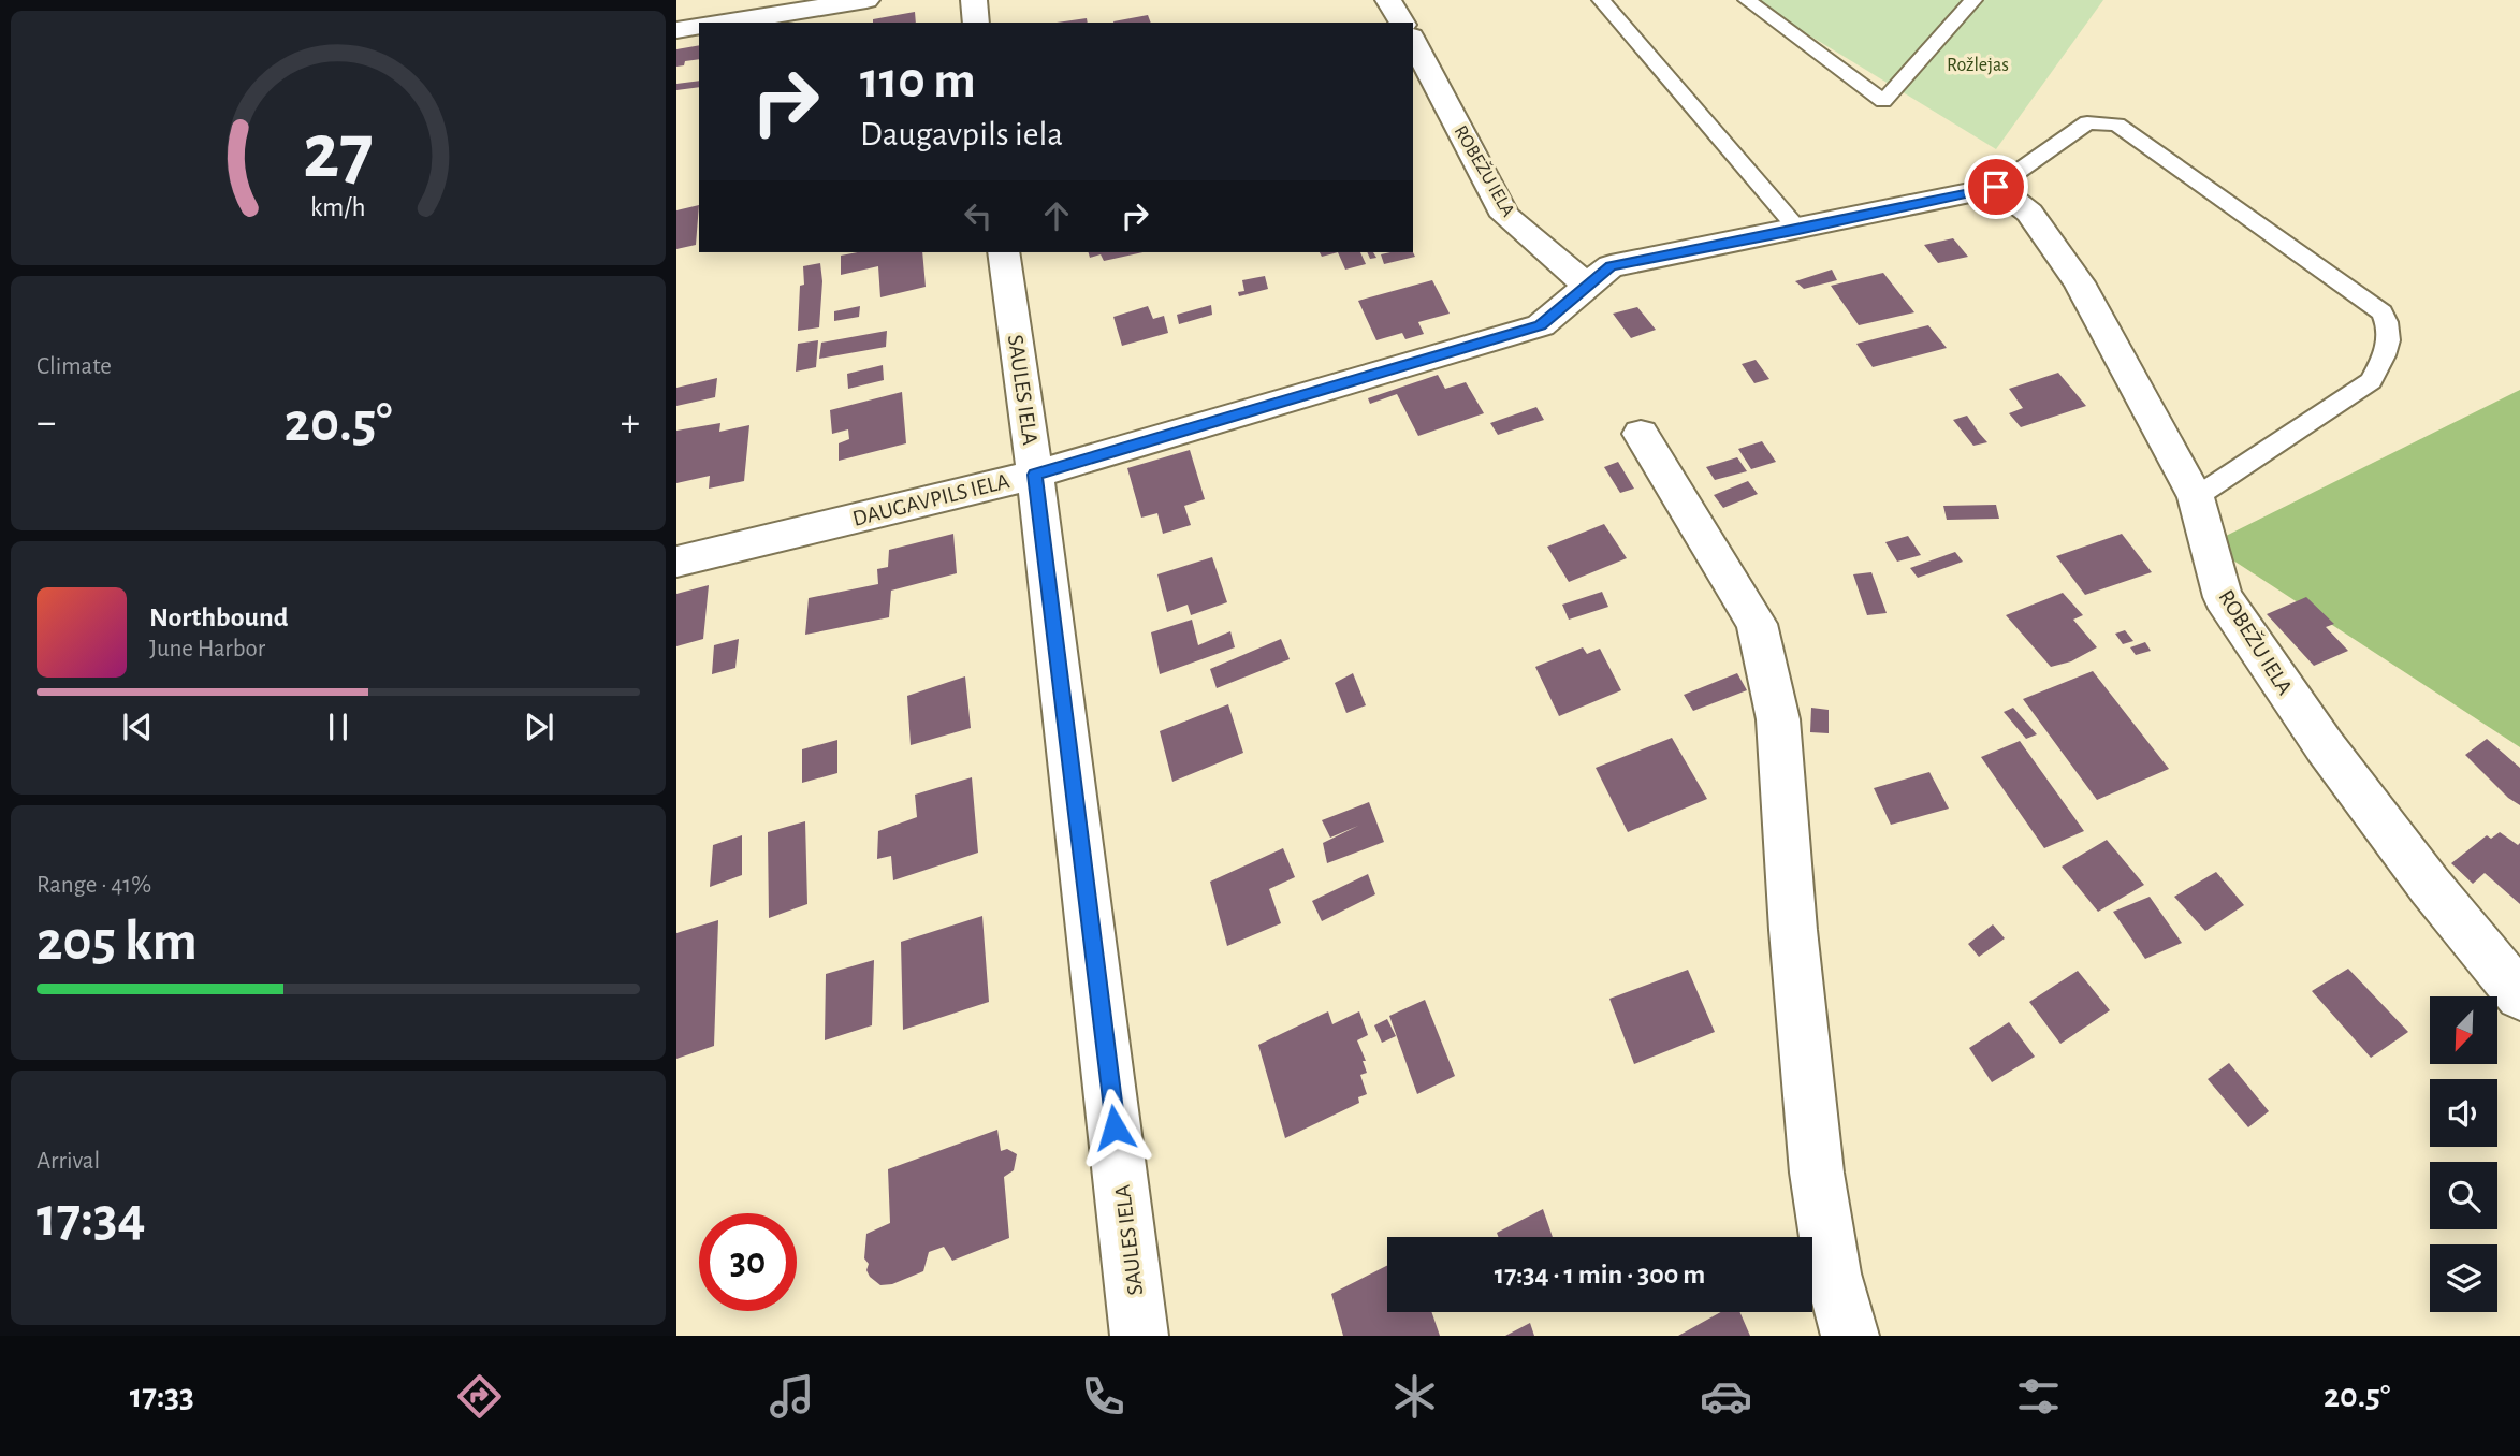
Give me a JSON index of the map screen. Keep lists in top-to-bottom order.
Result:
{
  "streets": {
    "street": ["ROBEŽU IELA", "SAULES IELA", "DAUGAVPILS IELA"]
  },
  "crossings": [
    ["ROBEŽU IELA", "DAUGAVPILS IELA"],
    ["SAULES IELA", "DAUGAVPILS IELA"]
  ],
  "parks": ["Rožlejas"],
  "north": "bottom left",
  "page": {
    "turn": ["110 m", "Daugavpils iela"],
    "tile": [
      "Climate",
      ["Range · 41%", "205 km"],
      ["Arrival", "17:34"]
    ],
    "heat": ["−", "20.5°", "+"],
    "song": ["Northbound", "June Harbor"],
    "limit": "30",
    "trip": "17:34 · 1 min · 300 m",
    "tabs": ["17:33", "20.5°"],
    "gauge": ["27", "km/h"]
  }
}
